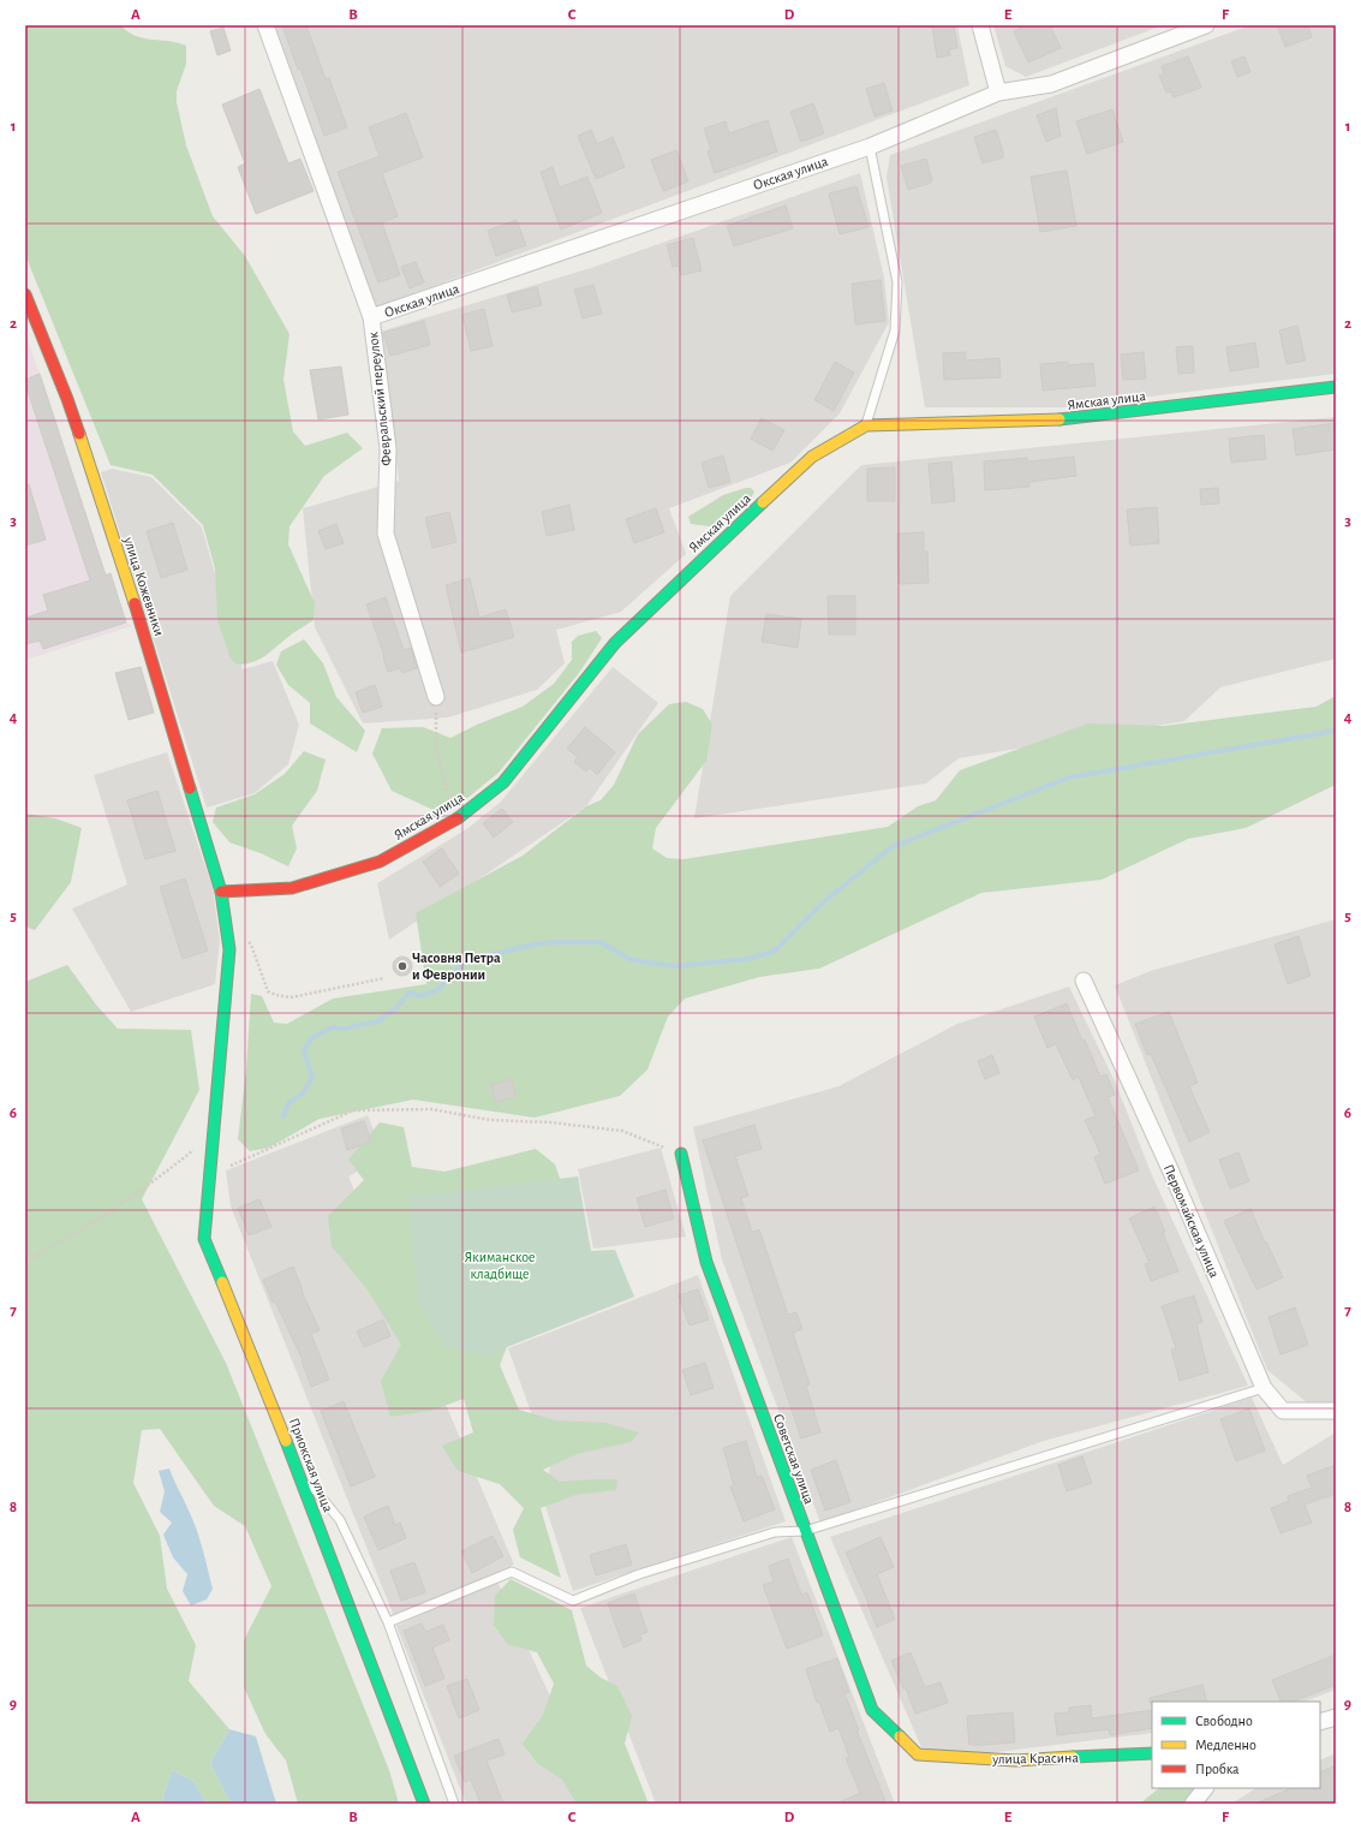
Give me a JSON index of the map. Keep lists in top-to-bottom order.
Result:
{
  "streets": {
    "street": [
      "Окская улица",
      "Февральский переулок",
      "Ямская улица",
      "улица Кожевники",
      "Первомайская улица",
      "Советская улица",
      "Приокская улица",
      "улица Красина"
    ]
  },
  "crossings": [
    ["Окская улица", "Февральский переулок"],
    ["Ямская улица", "улица Кожевники"],
    ["улица Кожевники", "Приокская улица"],
    ["Советская улица", "улица Красина"]
  ],
  "parks": ["Якиманское кладбище"],
  "places": ["Часовня Петра и Февронии"],
  "legend": ["Свободно", "Медленно", "Пробка"],
  "grid": {
    "columns": [
      "A",
      "B",
      "C",
      "D",
      "E",
      "F"
    ],
    "rows": [
      "1",
      "2",
      "3",
      "4",
      "5",
      "6",
      "7",
      "8",
      "9"
    ]
  }
}
